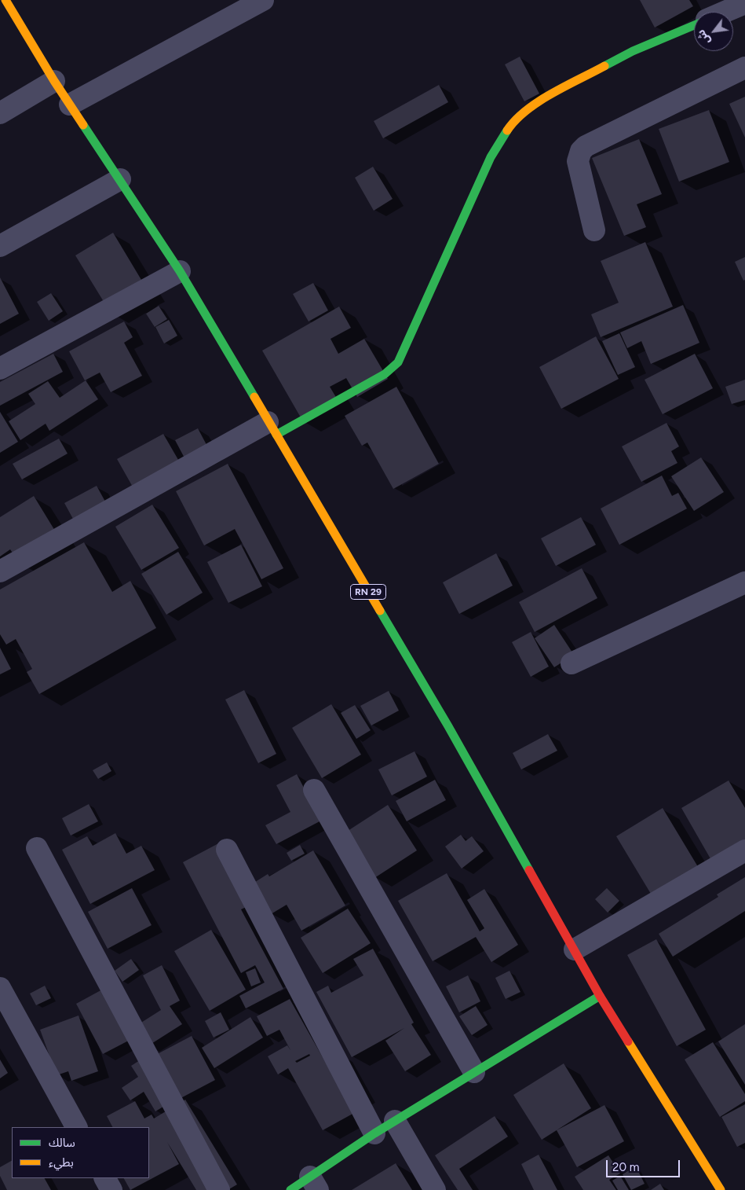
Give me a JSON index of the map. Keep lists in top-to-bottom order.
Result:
{
  "streets": {
    "main road": ["RN 29"]
  },
  "legend": ["سالك", "بطيء"],
  "scale_bar": "20 m",
  "north": "bottom left"
}
